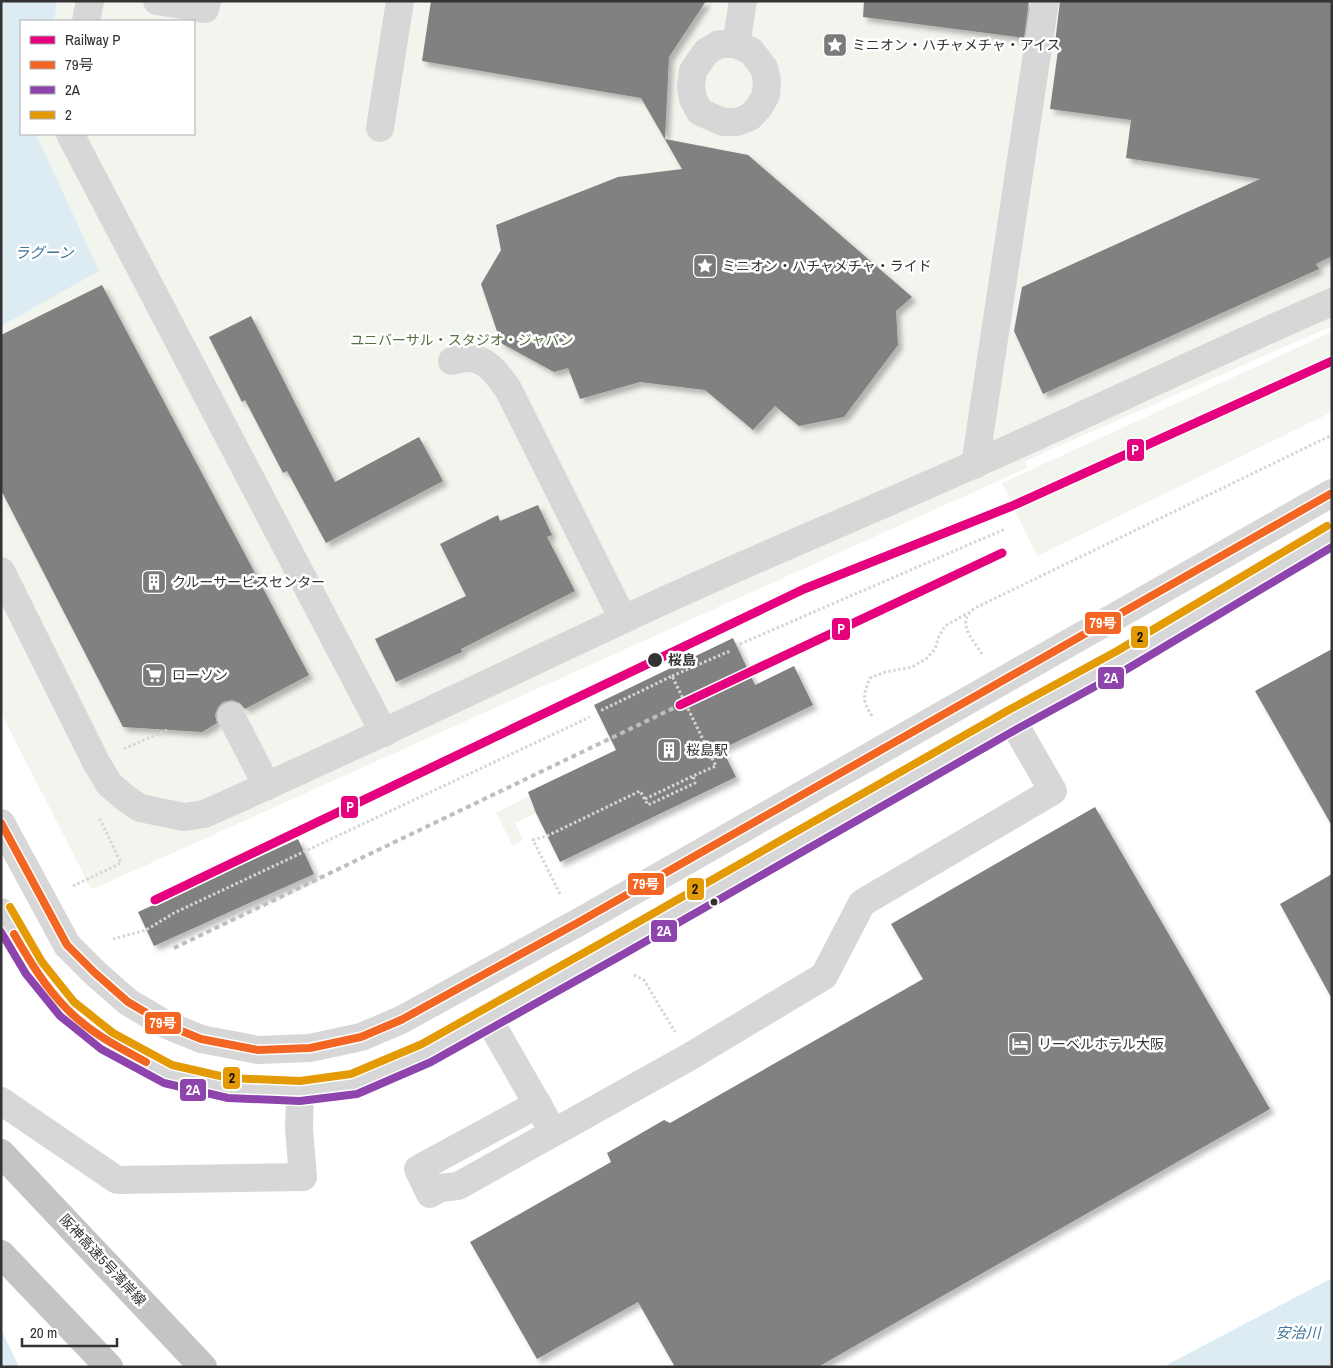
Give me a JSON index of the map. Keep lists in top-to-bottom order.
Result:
{
  "streets": {
    "highway": ["阪神高速5号湾岸線"]
  },
  "water": ["ラグーン", "安治川"],
  "parks": ["ユニバーサル・スタジオ・ジャパン"],
  "places": {
    "place": ["ミニオン・ハチャメチャ・アイス", "ミニオン・ハチャメチャ・ライド"],
    "building": ["クルーサービスセンター", "桜島駅"],
    "other": ["桜島"],
    "supermarket": ["ローソン"],
    "hotel": ["リーベルホテル大阪"]
  },
  "lines": [
    "rail line P",
    "transit line 79号",
    "transit line 2",
    "transit line 2A"
  ],
  "legend": [
    "Railway P",
    "79号",
    "2A",
    "2"
  ],
  "scale_bar": "20 m"
}
